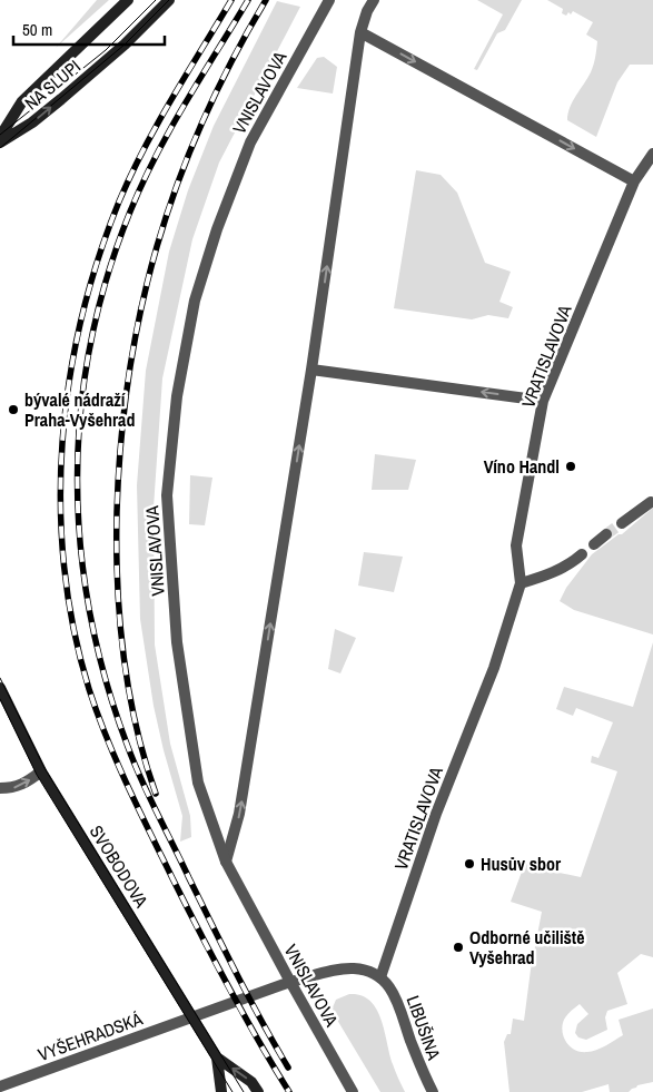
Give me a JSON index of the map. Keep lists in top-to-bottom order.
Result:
{
  "streets": {
    "main road": ["NA SLUPI", "SVOBODOVA"],
    "street": [
      "VNISLAVOVA",
      "VRATISLAVOVA",
      "LIBUŠINA",
      "VYŠEHRADSKÁ"
    ]
  },
  "crossings": [
    ["VNISLAVOVA", "VYŠEHRADSKÁ"],
    ["VRATISLAVOVA", "LIBUŠINA"],
    ["SVOBODOVA", "VYŠEHRADSKÁ"]
  ],
  "places": [
    "bývalé nádraží Praha-Vyšehrad",
    "Víno Handl",
    "Husův sbor",
    "Odborné učiliště Vyšehrad"
  ],
  "scale_bar": "50 m"
}
